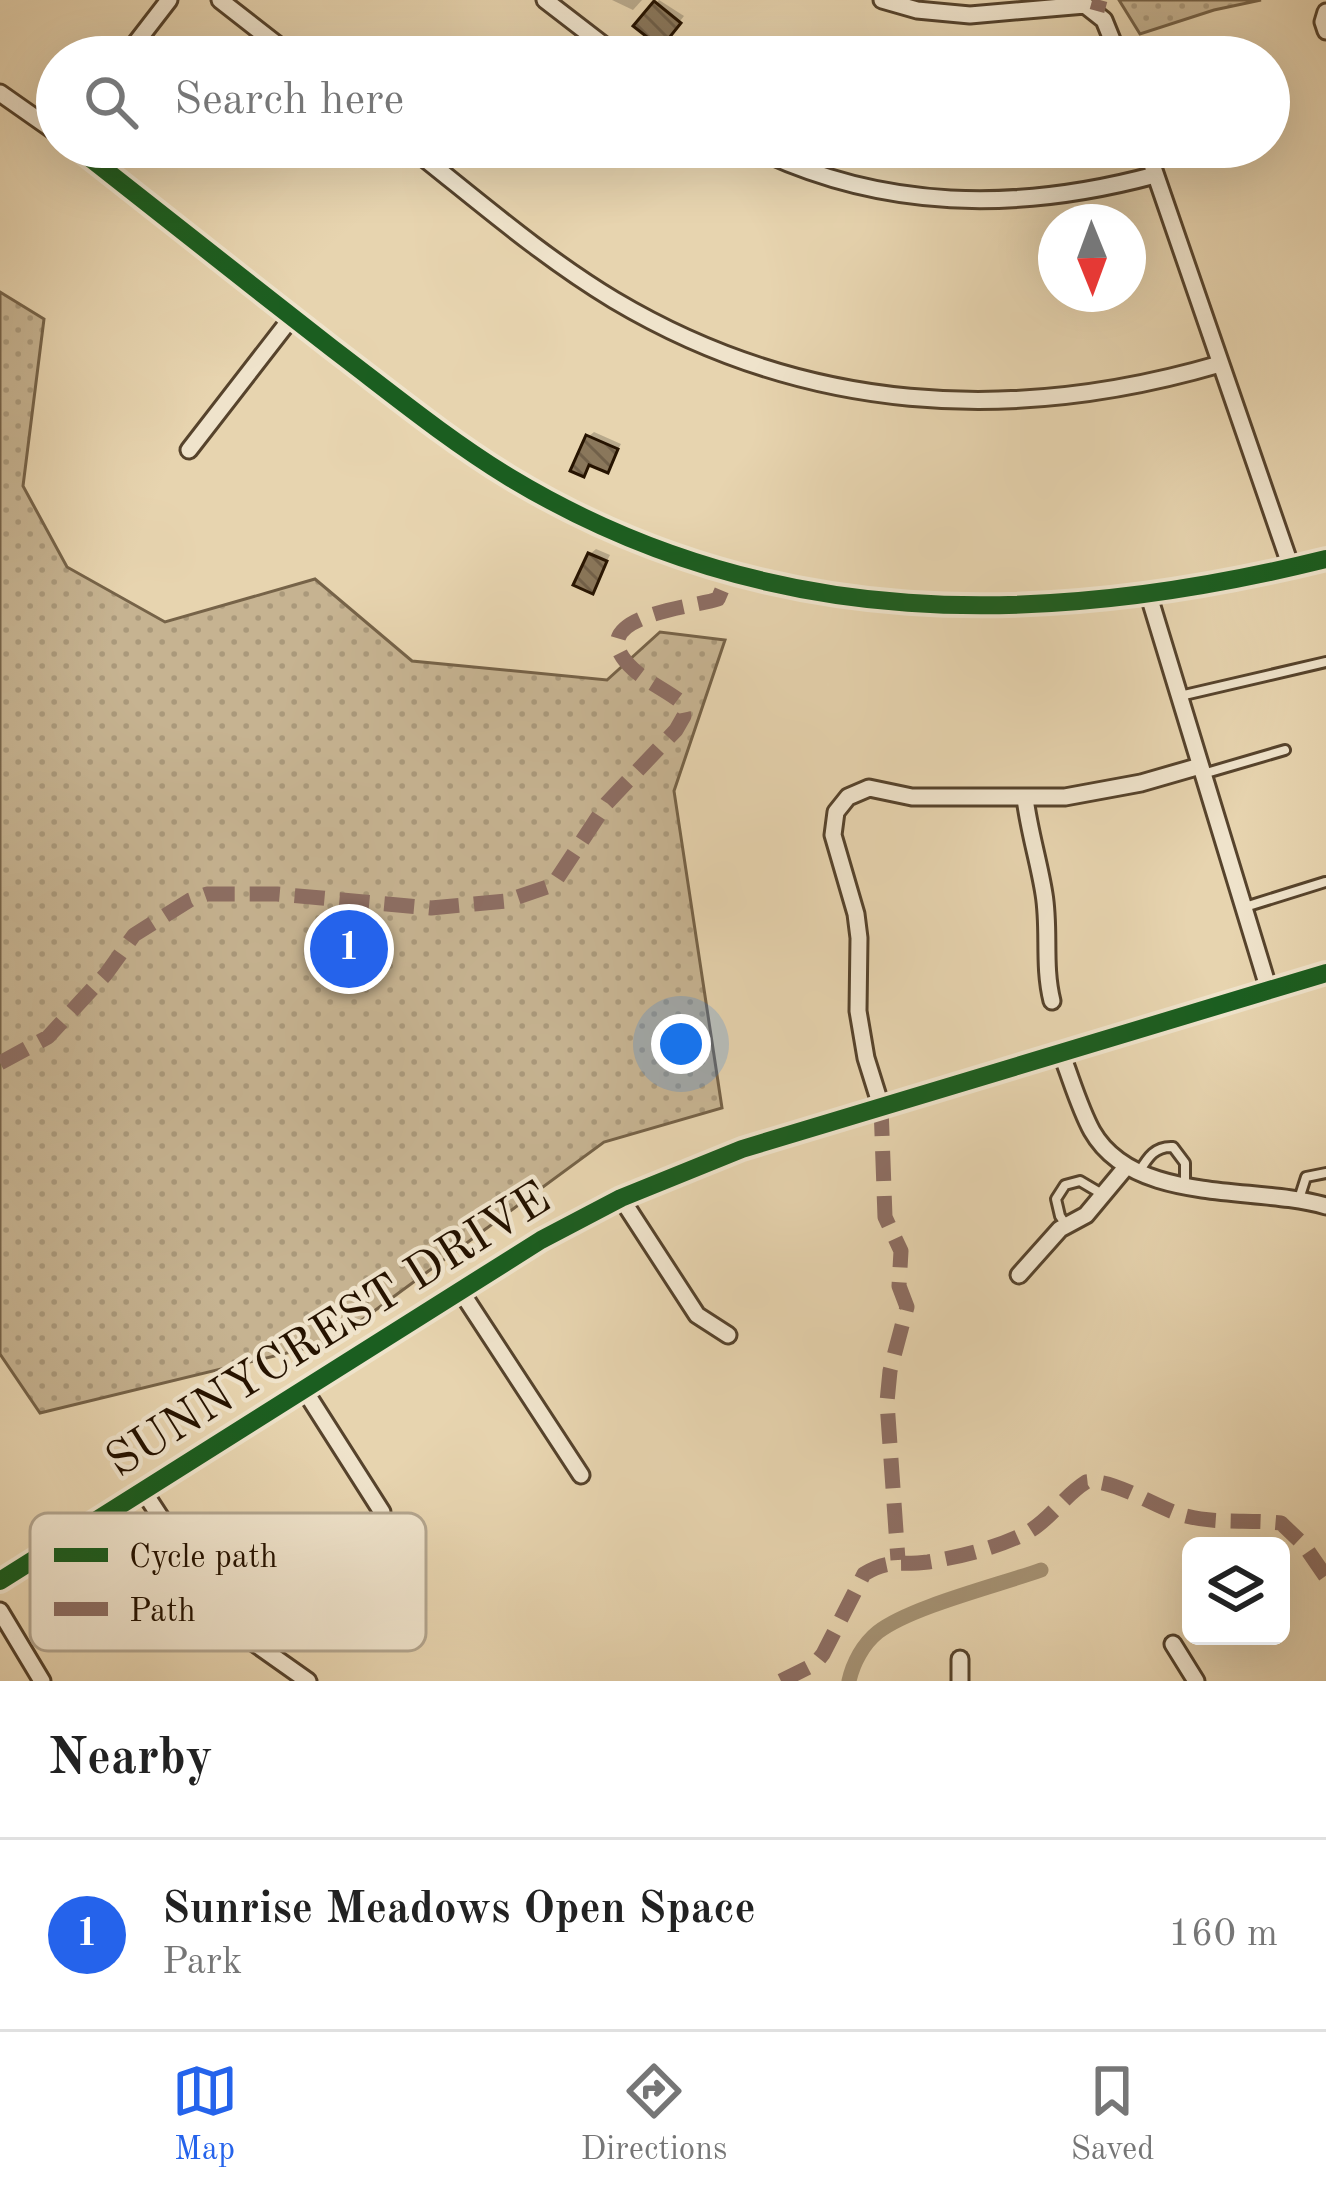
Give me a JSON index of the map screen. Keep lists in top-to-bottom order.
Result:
{
  "streets": {
    "street": ["SUNNYCREST DRIVE"]
  },
  "legend": ["Cycle path", "Path"],
  "north": "bottom",
  "page": {
    "search": "Search here",
    "pins": "1",
    "heading": "Nearby",
    "list": [
      {
        "mark": "1",
        "name": "Sunrise Meadows Open Space",
        "note": "Park",
        "value": "160 m"
      }
    ],
    "nav": ["Map", "Directions", "Saved"]
  }
}
